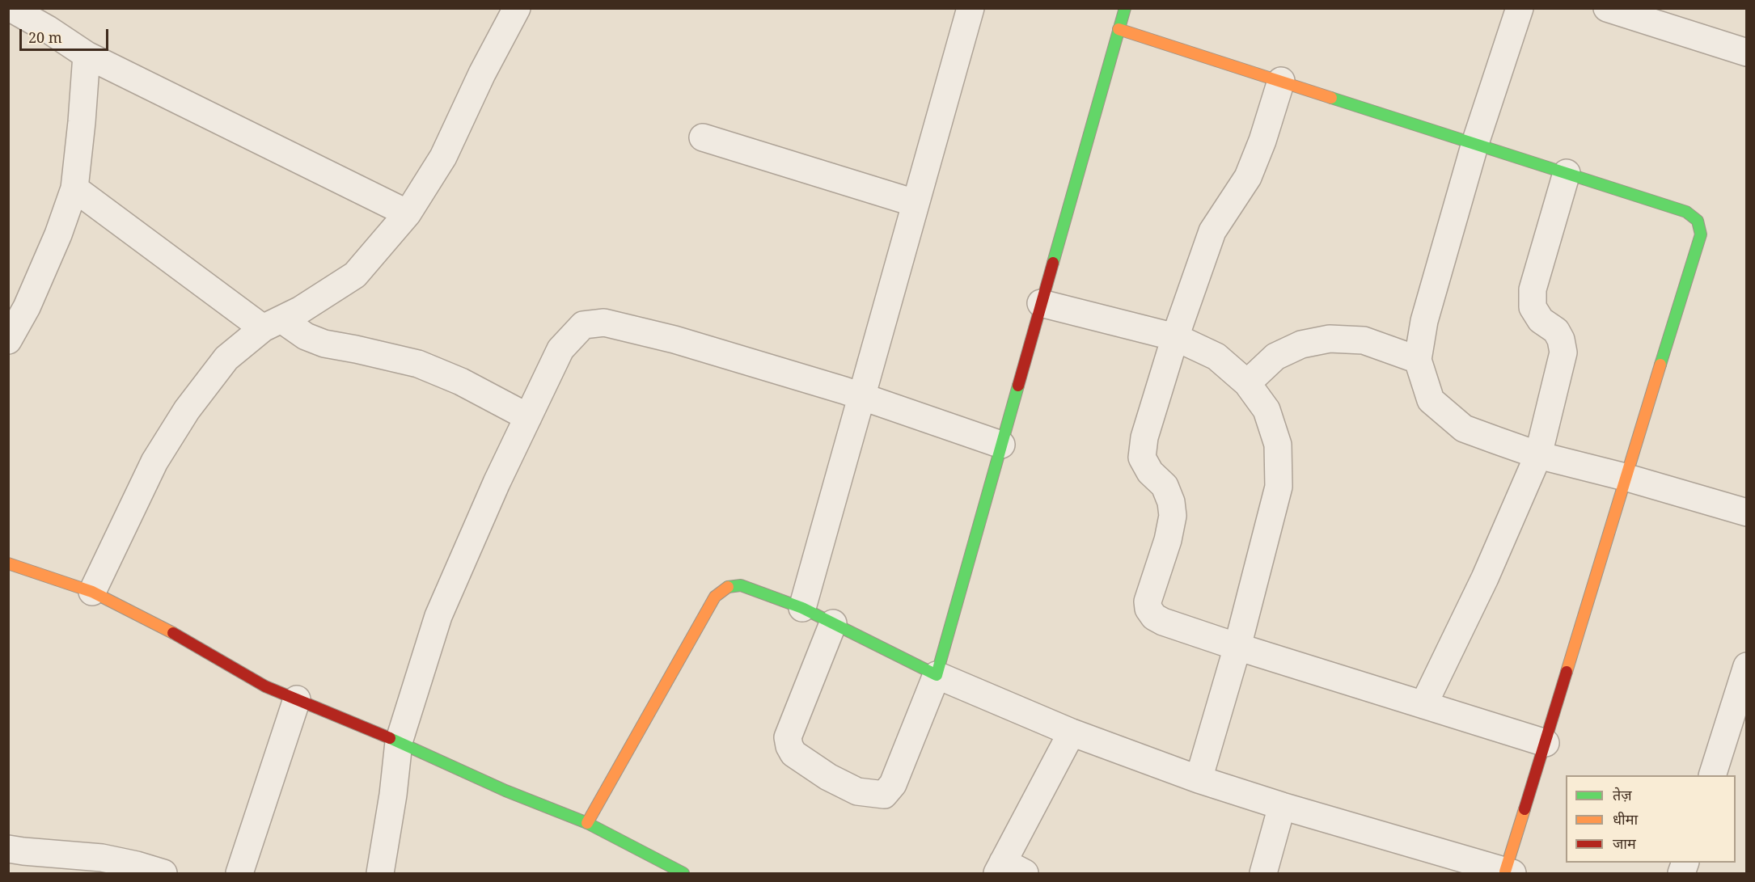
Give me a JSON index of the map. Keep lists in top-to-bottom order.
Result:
{
  "legend": ["तेज़", "धीमा", "जाम"],
  "scale_bar": "20 m"
}
